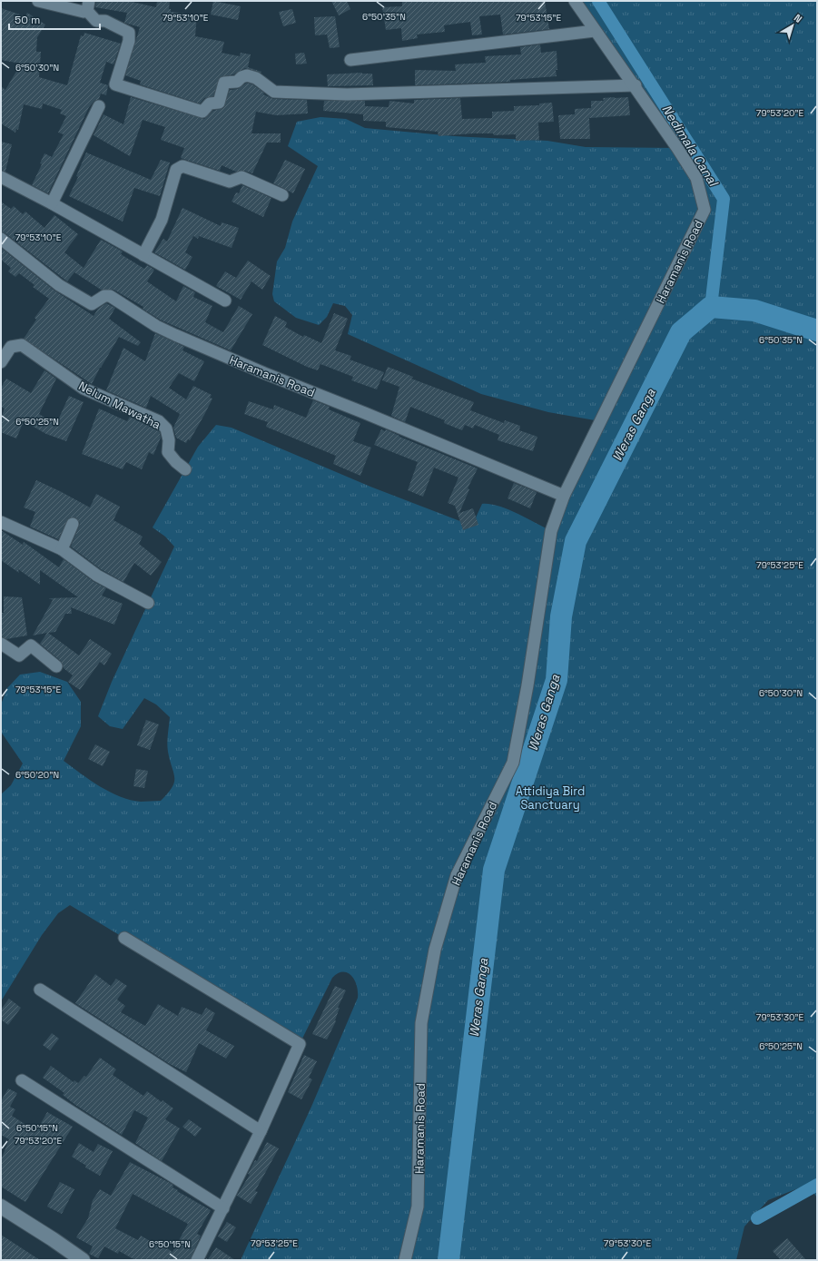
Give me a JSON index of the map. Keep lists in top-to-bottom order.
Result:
{
  "streets": {
    "street": ["Haramanis Road", "Nelum Mawatha"]
  },
  "water": ["Nedimala Canal", "Weras Ganga"],
  "parks": ["Attidiya Bird Sanctuary"],
  "scale_bar": "50 m",
  "north": "top right",
  "coordinates": [
    "6°50'35\"N",
    "79°53'10\"E",
    "79°53'15\"E",
    "6°50'30\"N",
    "79°53'20\"E",
    "6°50'25\"N",
    "79°53'25\"E",
    "6°50'20\"N",
    "79°53'30\"E",
    "6°50'15\"N"
  ]
}
